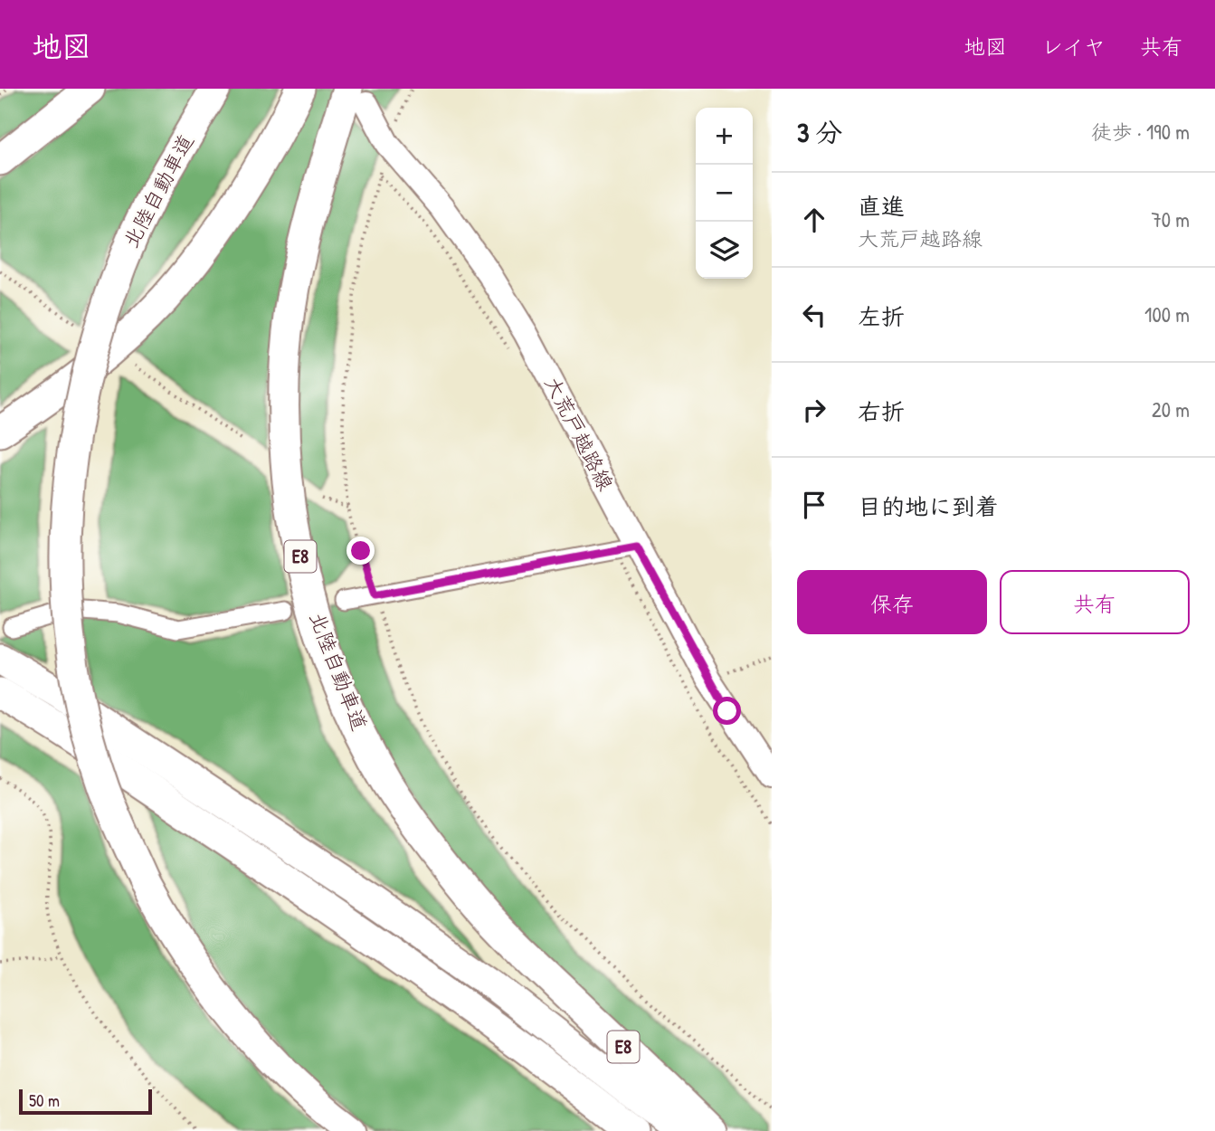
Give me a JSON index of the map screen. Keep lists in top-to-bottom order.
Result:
{
  "streets": {
    "highway": ["北陸自動車道", "E8"],
    "main road": ["大荒戸越路線"]
  },
  "crossings": [
    ["北陸自動車道", "大荒戸越路線"]
  ],
  "scale_bar": "50 m",
  "page": {
    "header": "地図",
    "nav": ["地図", "レイヤ", "共有"],
    "heading": ["3 分", "徒歩 · 190 m"],
    "map_buttons": ["+", "−"],
    "list": [
      ["直進", "大荒戸越路線", "70 m"],
      ["左折", "100 m"],
      ["右折", "20 m"],
      "目的地に到着"
    ],
    "buttons": ["保存", "共有"],
    "scale": "50 m"
  }
}
